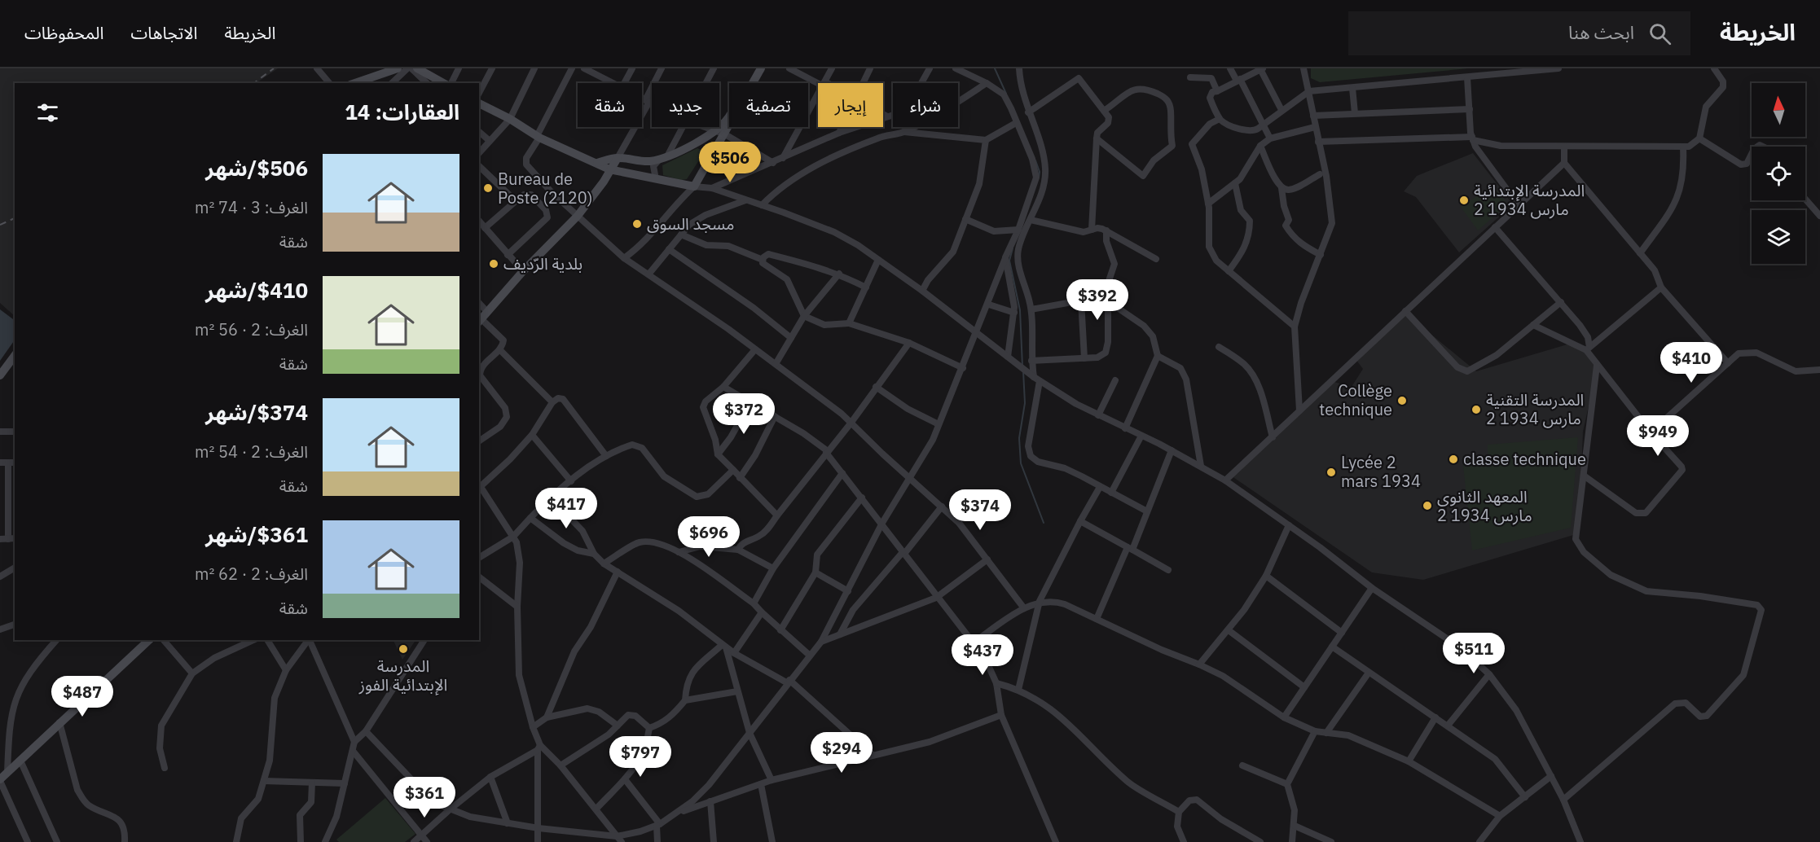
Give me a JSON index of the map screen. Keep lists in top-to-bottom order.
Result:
{
  "places": [
    "Bureau de Poste (2120)",
    "المدرسة الإبتدائية 2 مارس 1934",
    "مسجد السوق",
    "بلدية الرّديف",
    "Collège technique",
    "المدرسة التقنية 2 مارس 1934",
    "classe technique",
    "Lycée 2 mars 1934",
    "المعهد الثانوي 2 مارس 1934",
    "المدرسة الإبتدائية الفوز"
  ],
  "north": "top",
  "page": {
    "header": "الخريطة",
    "search": "ابحث هنا",
    "nav": ["الخريطة", "الاتجاهات", "المحفوظات"],
    "chip": [
      "شراء",
      "إيجار",
      "تصفية",
      "جديد",
      "شقة"
    ],
    "heading": "العقارات: 14",
    "price": [
      "$506",
      "$392",
      "$410",
      "$372",
      "$949",
      "$417",
      "$374",
      "$696",
      "$511",
      "$437",
      "$487",
      "$294",
      "$797",
      "$361"
    ],
    "list": [
      {
        "name": "$506/شهر",
        "note": "الغرف: 3 · 74 m² · شقة"
      },
      {
        "name": "$410/شهر",
        "note": "الغرف: 2 · 56 m² · شقة"
      },
      {
        "name": "$374/شهر",
        "note": "الغرف: 2 · 54 m² · شقة"
      },
      {
        "name": "$361/شهر",
        "note": "الغرف: 2 · 62 m² · شقة"
      }
    ]
  }
}
